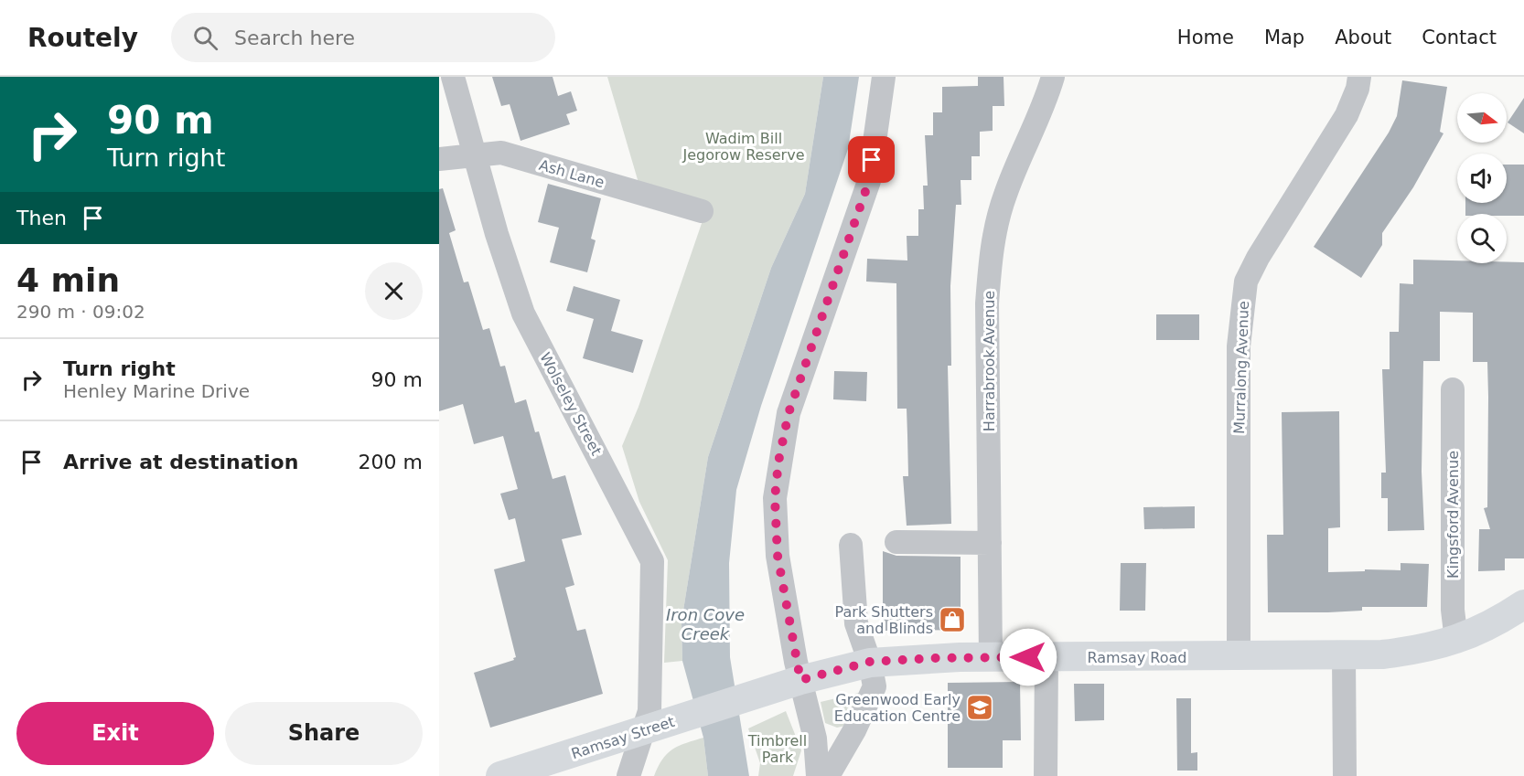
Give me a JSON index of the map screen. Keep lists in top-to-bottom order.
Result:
{
  "streets": {
    "main road": ["Ramsay Road", "Ramsay Street"],
    "street": [
      "Ash Lane",
      "Harrabrook Avenue",
      "Murralong Avenue",
      "Wolseley Street",
      "Kingsford Avenue"
    ]
  },
  "crossings": [
    ["Ash Lane", "Wolseley Street"],
    ["Harrabrook Avenue", "Ramsay Road"],
    ["Murralong Avenue", "Ramsay Road"],
    ["Wolseley Street", "Ramsay Street"],
    ["Kingsford Avenue", "Ramsay Road"],
    ["Ramsay Road", "Ramsay Street"]
  ],
  "water": ["Iron Cove Creek"],
  "parks": ["Wadim Bill Jegorow Reserve", "Timbrell Park"],
  "places": {
    "shop": ["Park Shutters and Blinds"],
    "school or university": ["Greenwood Early Education Centre"]
  },
  "north": "right",
  "page": {
    "header": "Routely",
    "search": "Search here",
    "nav": [
      "Home",
      "Map",
      "About",
      "Contact"
    ],
    "turn": ["90 m", "Turn right"],
    "then": "Then",
    "heading": ["4 min", "290 m · 09:02"],
    "list": [
      {
        "name": "Turn right",
        "note": "Henley Marine Drive",
        "value": "90 m"
      },
      {
        "name": "Arrive at destination",
        "value": "200 m"
      }
    ],
    "buttons": ["Exit", "Share"]
  }
}
